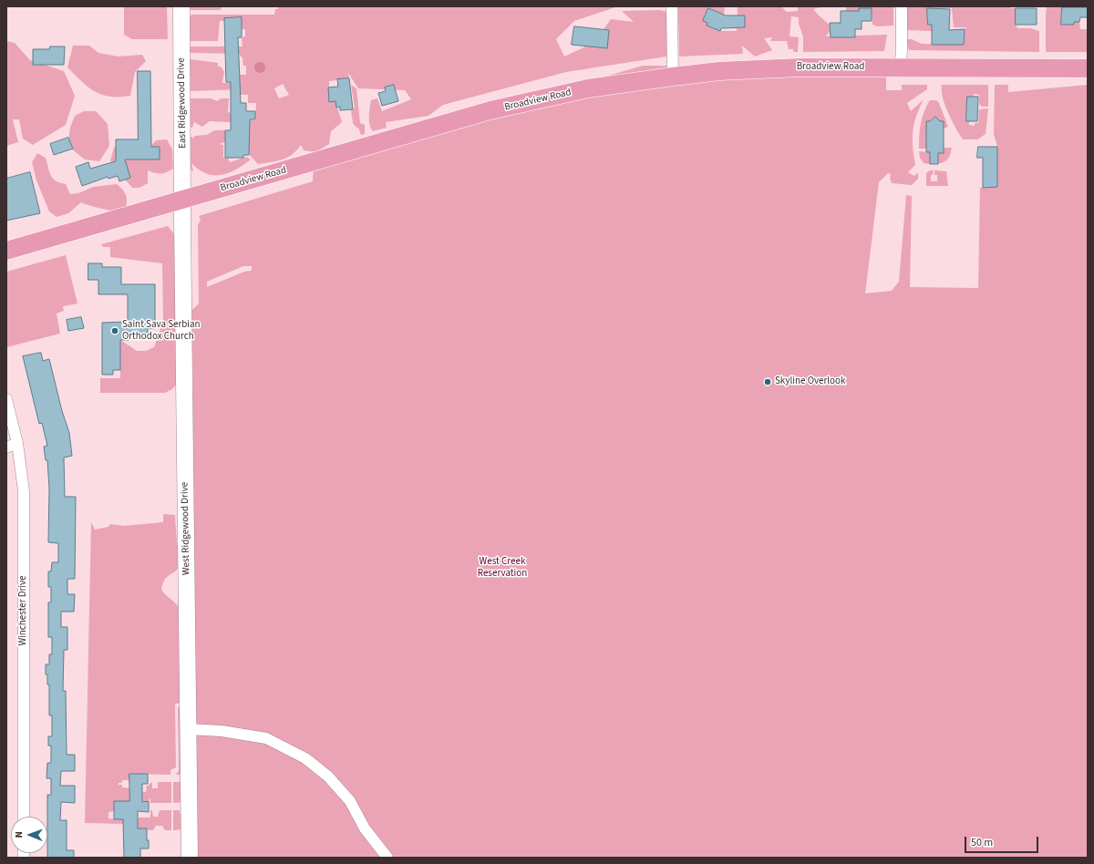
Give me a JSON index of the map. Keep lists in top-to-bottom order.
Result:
{
  "streets": {
    "main road": ["Broadview Road"],
    "street": ["East Ridgewood Drive", "West Ridgewood Drive", "Winchester Drive"]
  },
  "crossings": [
    ["Broadview Road", "East Ridgewood Drive"],
    ["Broadview Road", "West Ridgewood Drive"],
    ["East Ridgewood Drive", "West Ridgewood Drive"]
  ],
  "parks": ["West Creek Reservation"],
  "places": ["Saint Sava Serbian Orthodox Church", "Skyline Overlook"],
  "scale_bar": "50 m",
  "north": "left"
}
